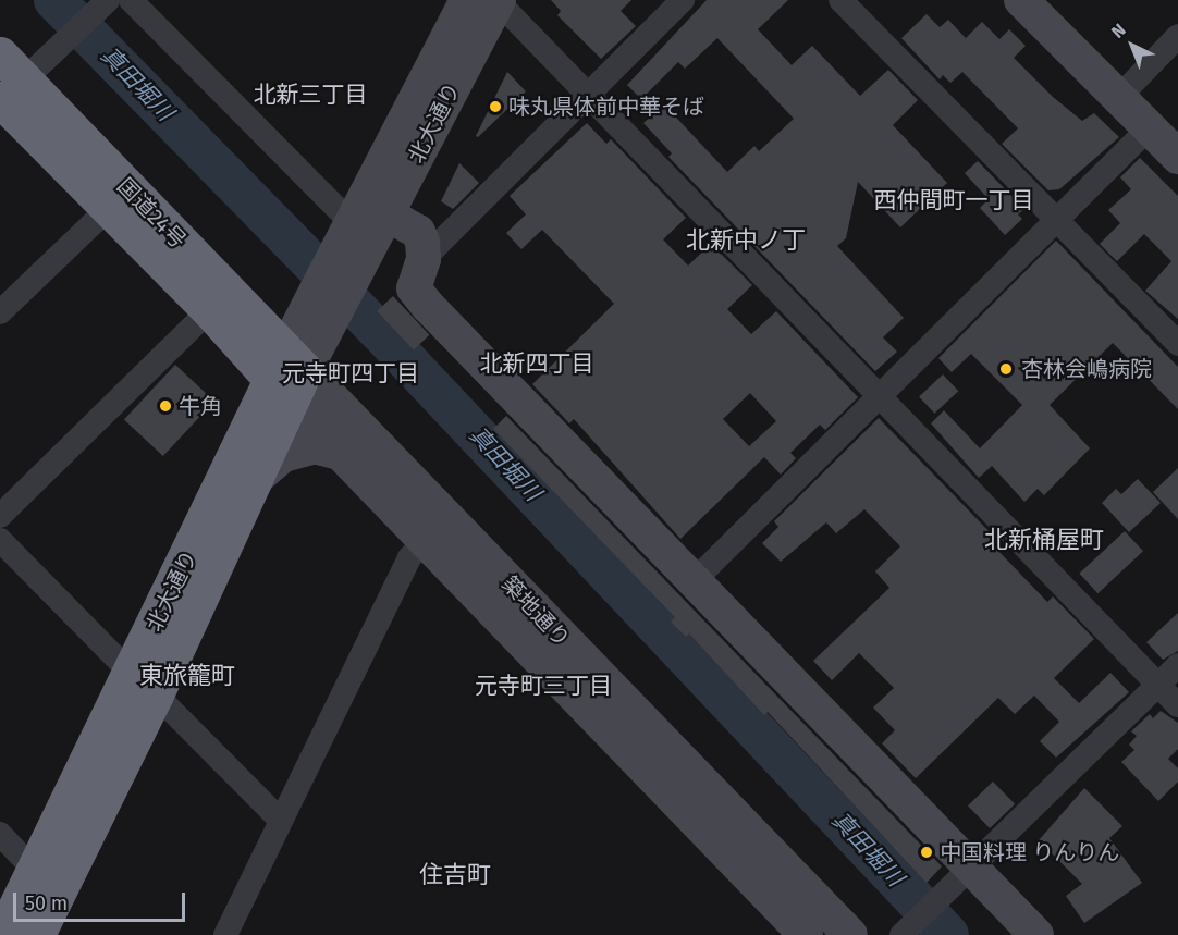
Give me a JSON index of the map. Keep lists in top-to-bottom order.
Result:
{
  "streets": {
    "highway": ["北大通り", "国道24号"],
    "street": ["築地通り"]
  },
  "crossings": [
    ["北大通り", "国道24号"],
    ["北大通り", "築地通り"],
    ["国道24号", "築地通り"]
  ],
  "districts": [
    "北新三丁目",
    "西仲間町一丁目",
    "北新中ノ丁",
    "北新四丁目",
    "元寺町四丁目",
    "北新桶屋町",
    "東旅籠町",
    "元寺町三丁目",
    "住吉町"
  ],
  "water": ["真田堀川"],
  "places": [
    "味丸県体前中華そば",
    "杏林会嶋病院",
    "牛角",
    "中国料理 りんりん"
  ],
  "scale_bar": "50 m",
  "north": "top left"
}
